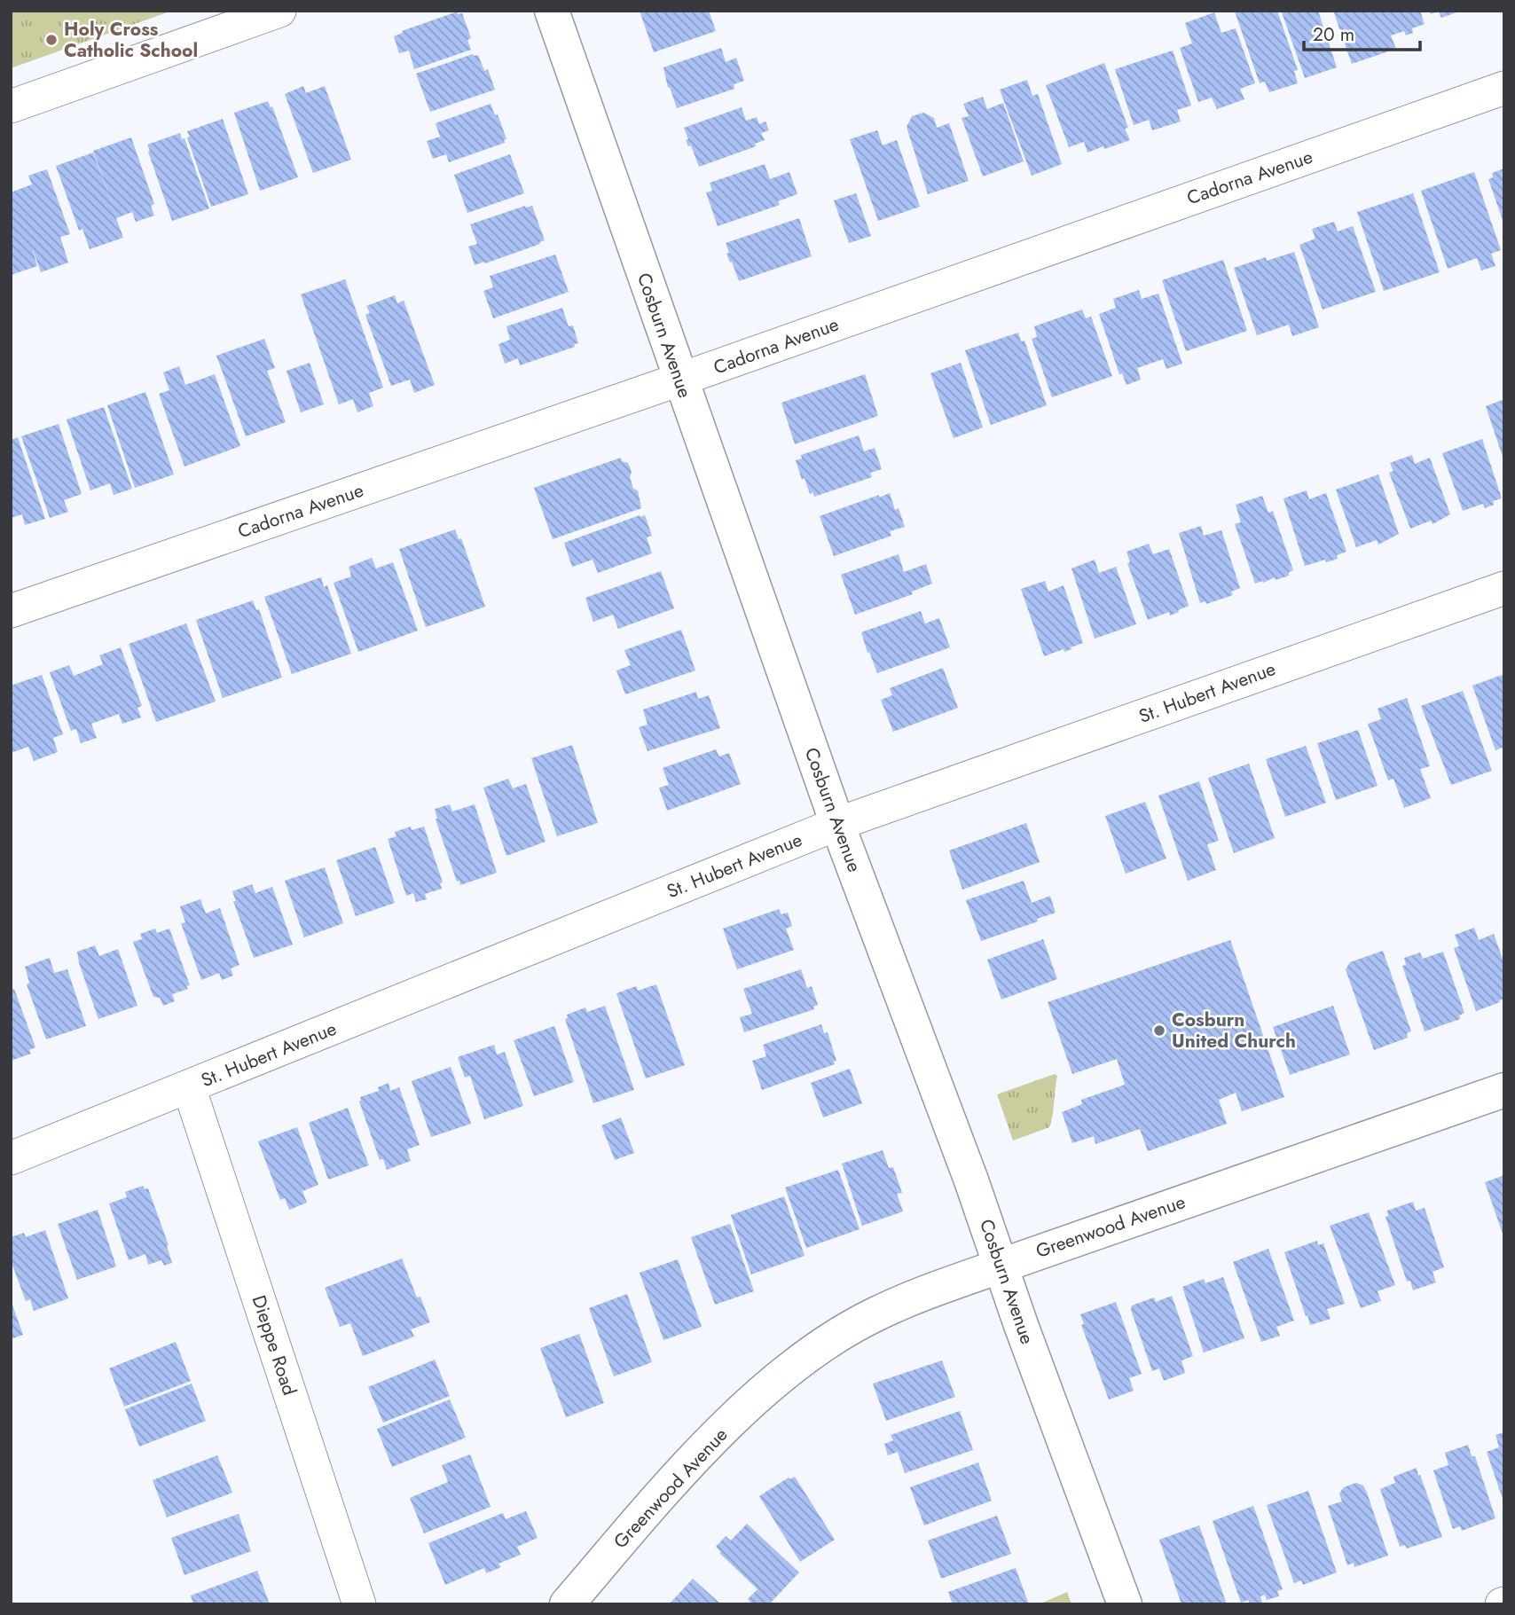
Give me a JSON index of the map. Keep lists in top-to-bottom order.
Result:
{
  "streets": {
    "street": [
      "Cadorna Avenue",
      "Cosburn Avenue",
      "St. Hubert Avenue",
      "Greenwood Avenue",
      "Dieppe Road"
    ]
  },
  "crossings": [
    ["Cadorna Avenue", "Cosburn Avenue"],
    ["Cosburn Avenue", "St. Hubert Avenue"],
    ["Cosburn Avenue", "Greenwood Avenue"],
    ["St. Hubert Avenue", "Dieppe Road"]
  ],
  "places": ["Holy Cross Catholic School", "Cosburn United Church"],
  "scale_bar": "20 m"
}
